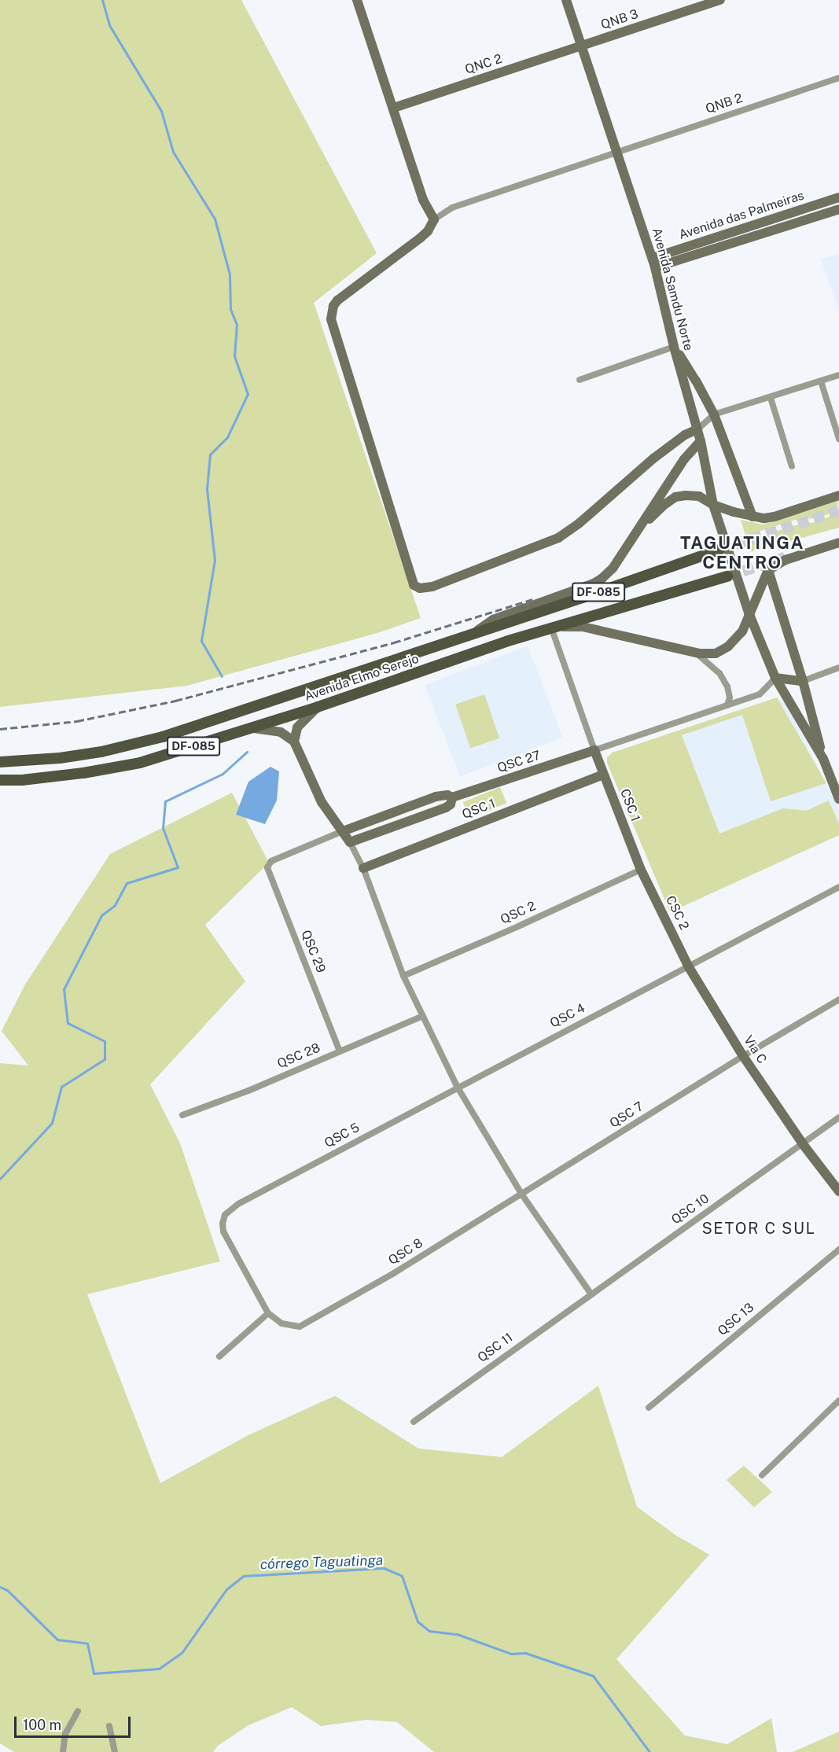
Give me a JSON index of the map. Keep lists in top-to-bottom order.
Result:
{
  "streets": {
    "main road": ["DF-085", "Avenida Elmo Serejo"],
    "street": [
      "QNB 3",
      "QNC 2",
      "QNB 2",
      "Avenida das Palmeiras",
      "Avenida Samdu Norte",
      "QSC 27",
      "CSC 1",
      "QSC 1",
      "QSC 2",
      "CSC 2",
      "QSC 29",
      "QSC 4",
      "Via C",
      "QSC 28",
      "QSC 7",
      "QSC 5",
      "QSC 10",
      "QSC 8",
      "QSC 13",
      "QSC 11"
    ]
  },
  "crossings": [
    ["QNB 3", "QNC 2"],
    ["QNB 3", "Avenida Samdu Norte"],
    ["QNC 2", "Avenida Samdu Norte"],
    ["QNB 2", "Avenida Samdu Norte"],
    ["Avenida das Palmeiras", "Avenida Samdu Norte"],
    ["QSC 27", "CSC 1"],
    ["QSC 27", "QSC 29"],
    ["CSC 1", "QSC 1"],
    ["CSC 1", "QSC 2"],
    ["CSC 1", "CSC 2"],
    ["QSC 2", "CSC 2"],
    ["CSC 2", "QSC 4"],
    ["CSC 2", "Via C"],
    ["QSC 29", "QSC 28"],
    ["QSC 4", "Via C"],
    ["QSC 4", "QSC 5"],
    ["Via C", "QSC 7"],
    ["Via C", "QSC 10"],
    ["QSC 7", "QSC 8"],
    ["QSC 5", "QSC 8"],
    ["QSC 10", "QSC 11"]
  ],
  "districts": ["TAGUATINGA CENTRO", "SETOR C SUL"],
  "water": ["córrego Taguatinga"],
  "scale_bar": "100 m"
}
